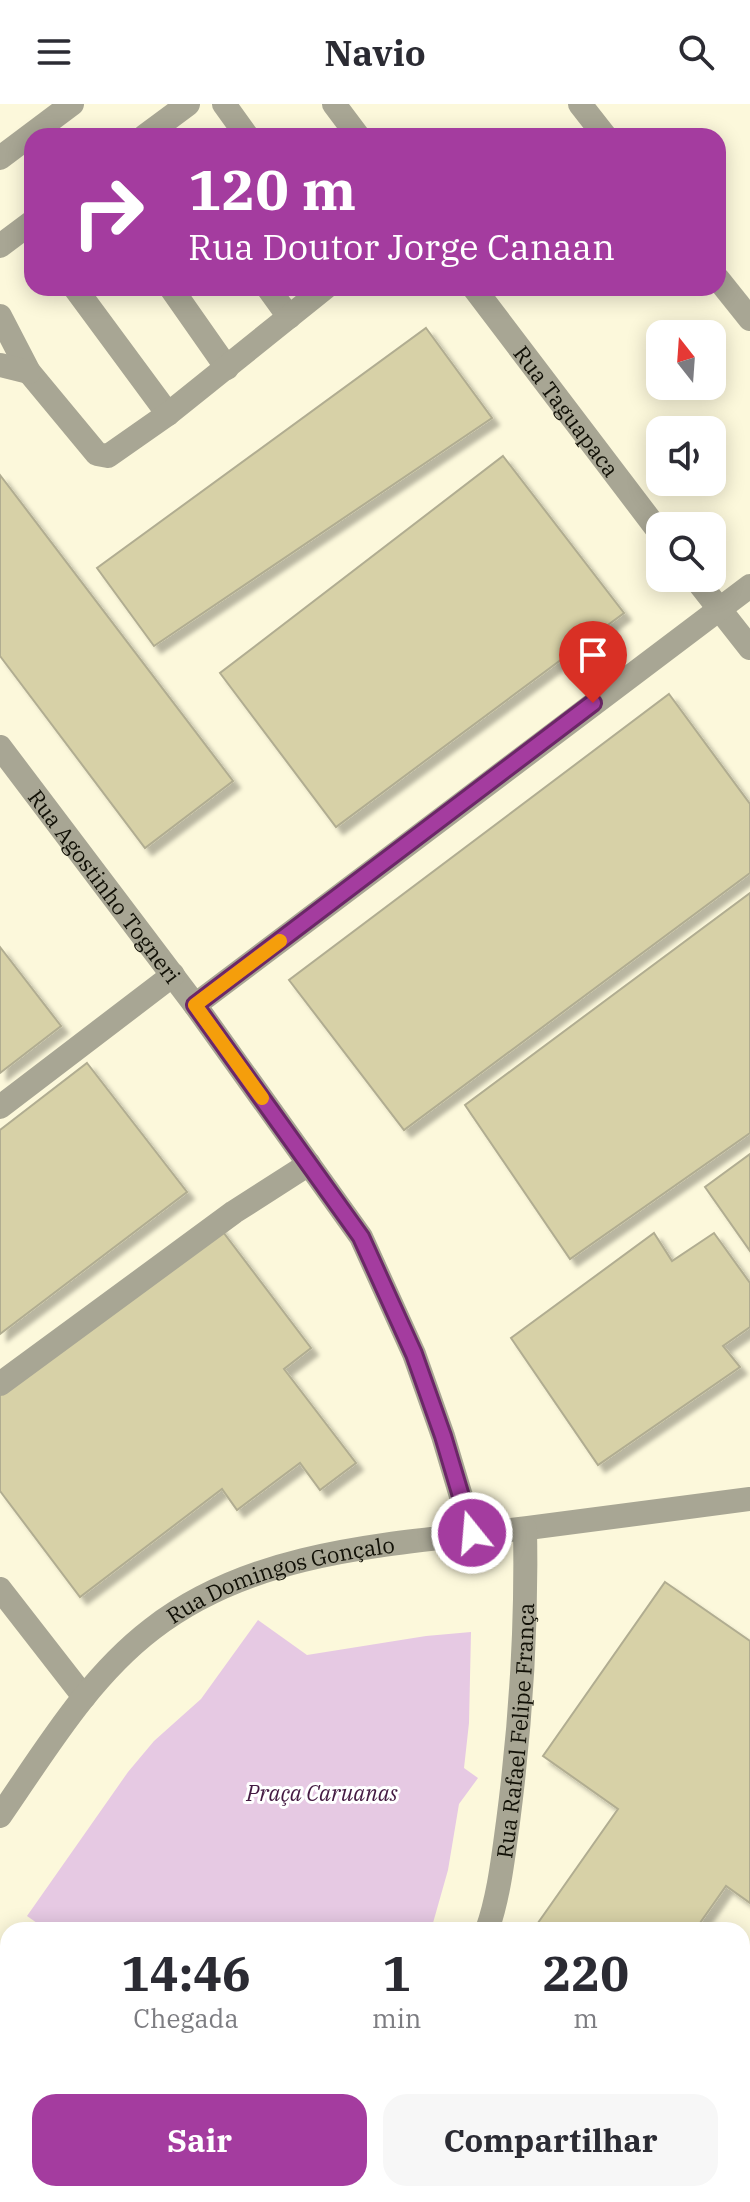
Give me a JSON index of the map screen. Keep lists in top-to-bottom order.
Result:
{
  "streets": {
    "street": [
      "Rua Taguapaca",
      "Rua Agostinho Togneri",
      "Rua Domingos Gonçalo",
      "Rua Rafael Felipe França"
    ]
  },
  "crossings": [
    ["Rua Agostinho Togneri", "Rua Domingos Gonçalo"],
    ["Rua Domingos Gonçalo", "Rua Rafael Felipe França"]
  ],
  "parks": ["Praça Caruanas"],
  "north": "top",
  "page": {
    "header": "Navio",
    "turn": ["120 m", "Rua Doutor Jorge Canaan"],
    "eta": [
      "14:46",
      "Chegada",
      "1",
      "min",
      "220",
      "m"
    ],
    "buttons": ["Sair", "Compartilhar"]
  }
}
